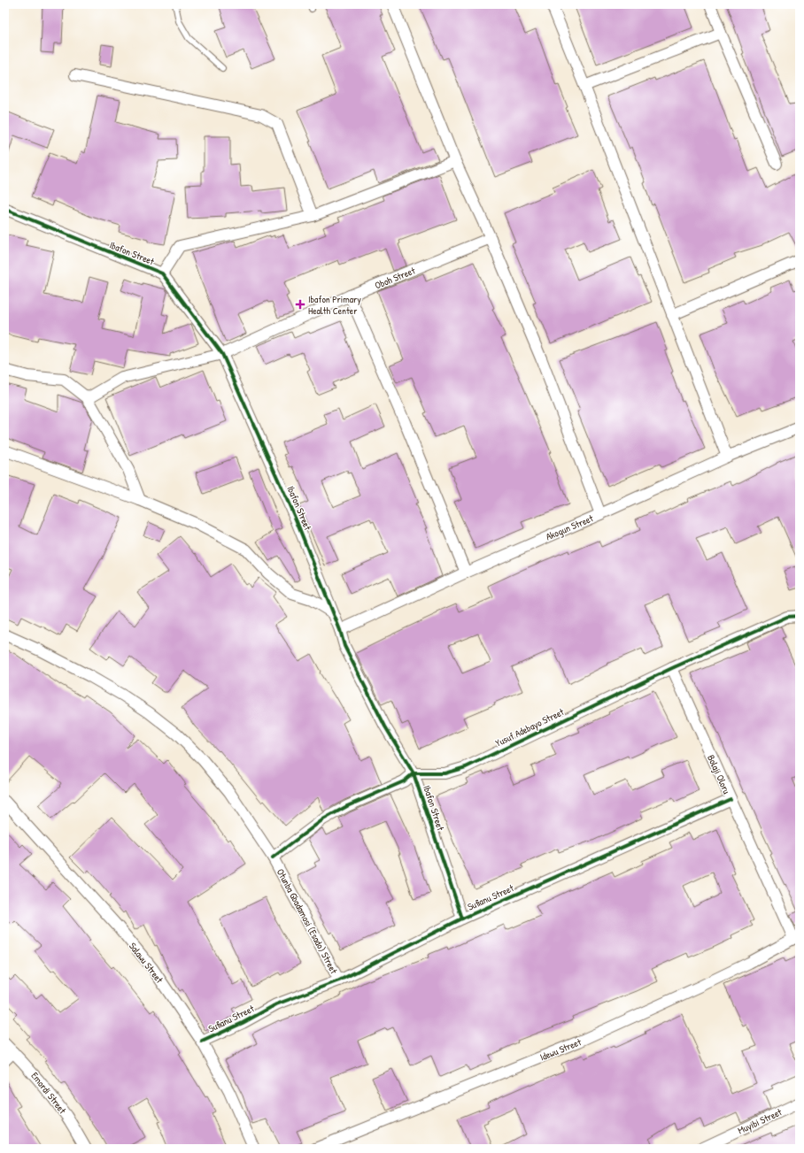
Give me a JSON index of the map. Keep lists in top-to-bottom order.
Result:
{
  "streets": {
    "street": [
      "Ibafon Street",
      "Oboh Street",
      "Akogun Street",
      "Yusuf Adebayo Street",
      "Bolaji Oloru",
      "Sufianu Street",
      "Otunba Gbadamosi (Esado) Street",
      "Salawu Street",
      "Idewu Street",
      "Emordi Street",
      "Muyibi Street"
    ]
  },
  "crossings": [
    ["Ibafon Street", "Oboh Street"],
    ["Ibafon Street", "Akogun Street"],
    ["Ibafon Street", "Yusuf Adebayo Street"],
    ["Ibafon Street", "Sufianu Street"],
    ["Yusuf Adebayo Street", "Bolaji Oloru"],
    ["Bolaji Oloru", "Sufianu Street"],
    ["Bolaji Oloru", "Idewu Street"],
    ["Sufianu Street", "Otunba Gbadamosi (Esado) Street"],
    ["Sufianu Street", "Salawu Street"]
  ],
  "places": {
    "health": ["Ibafon Primary Health Center"]
  }
}
